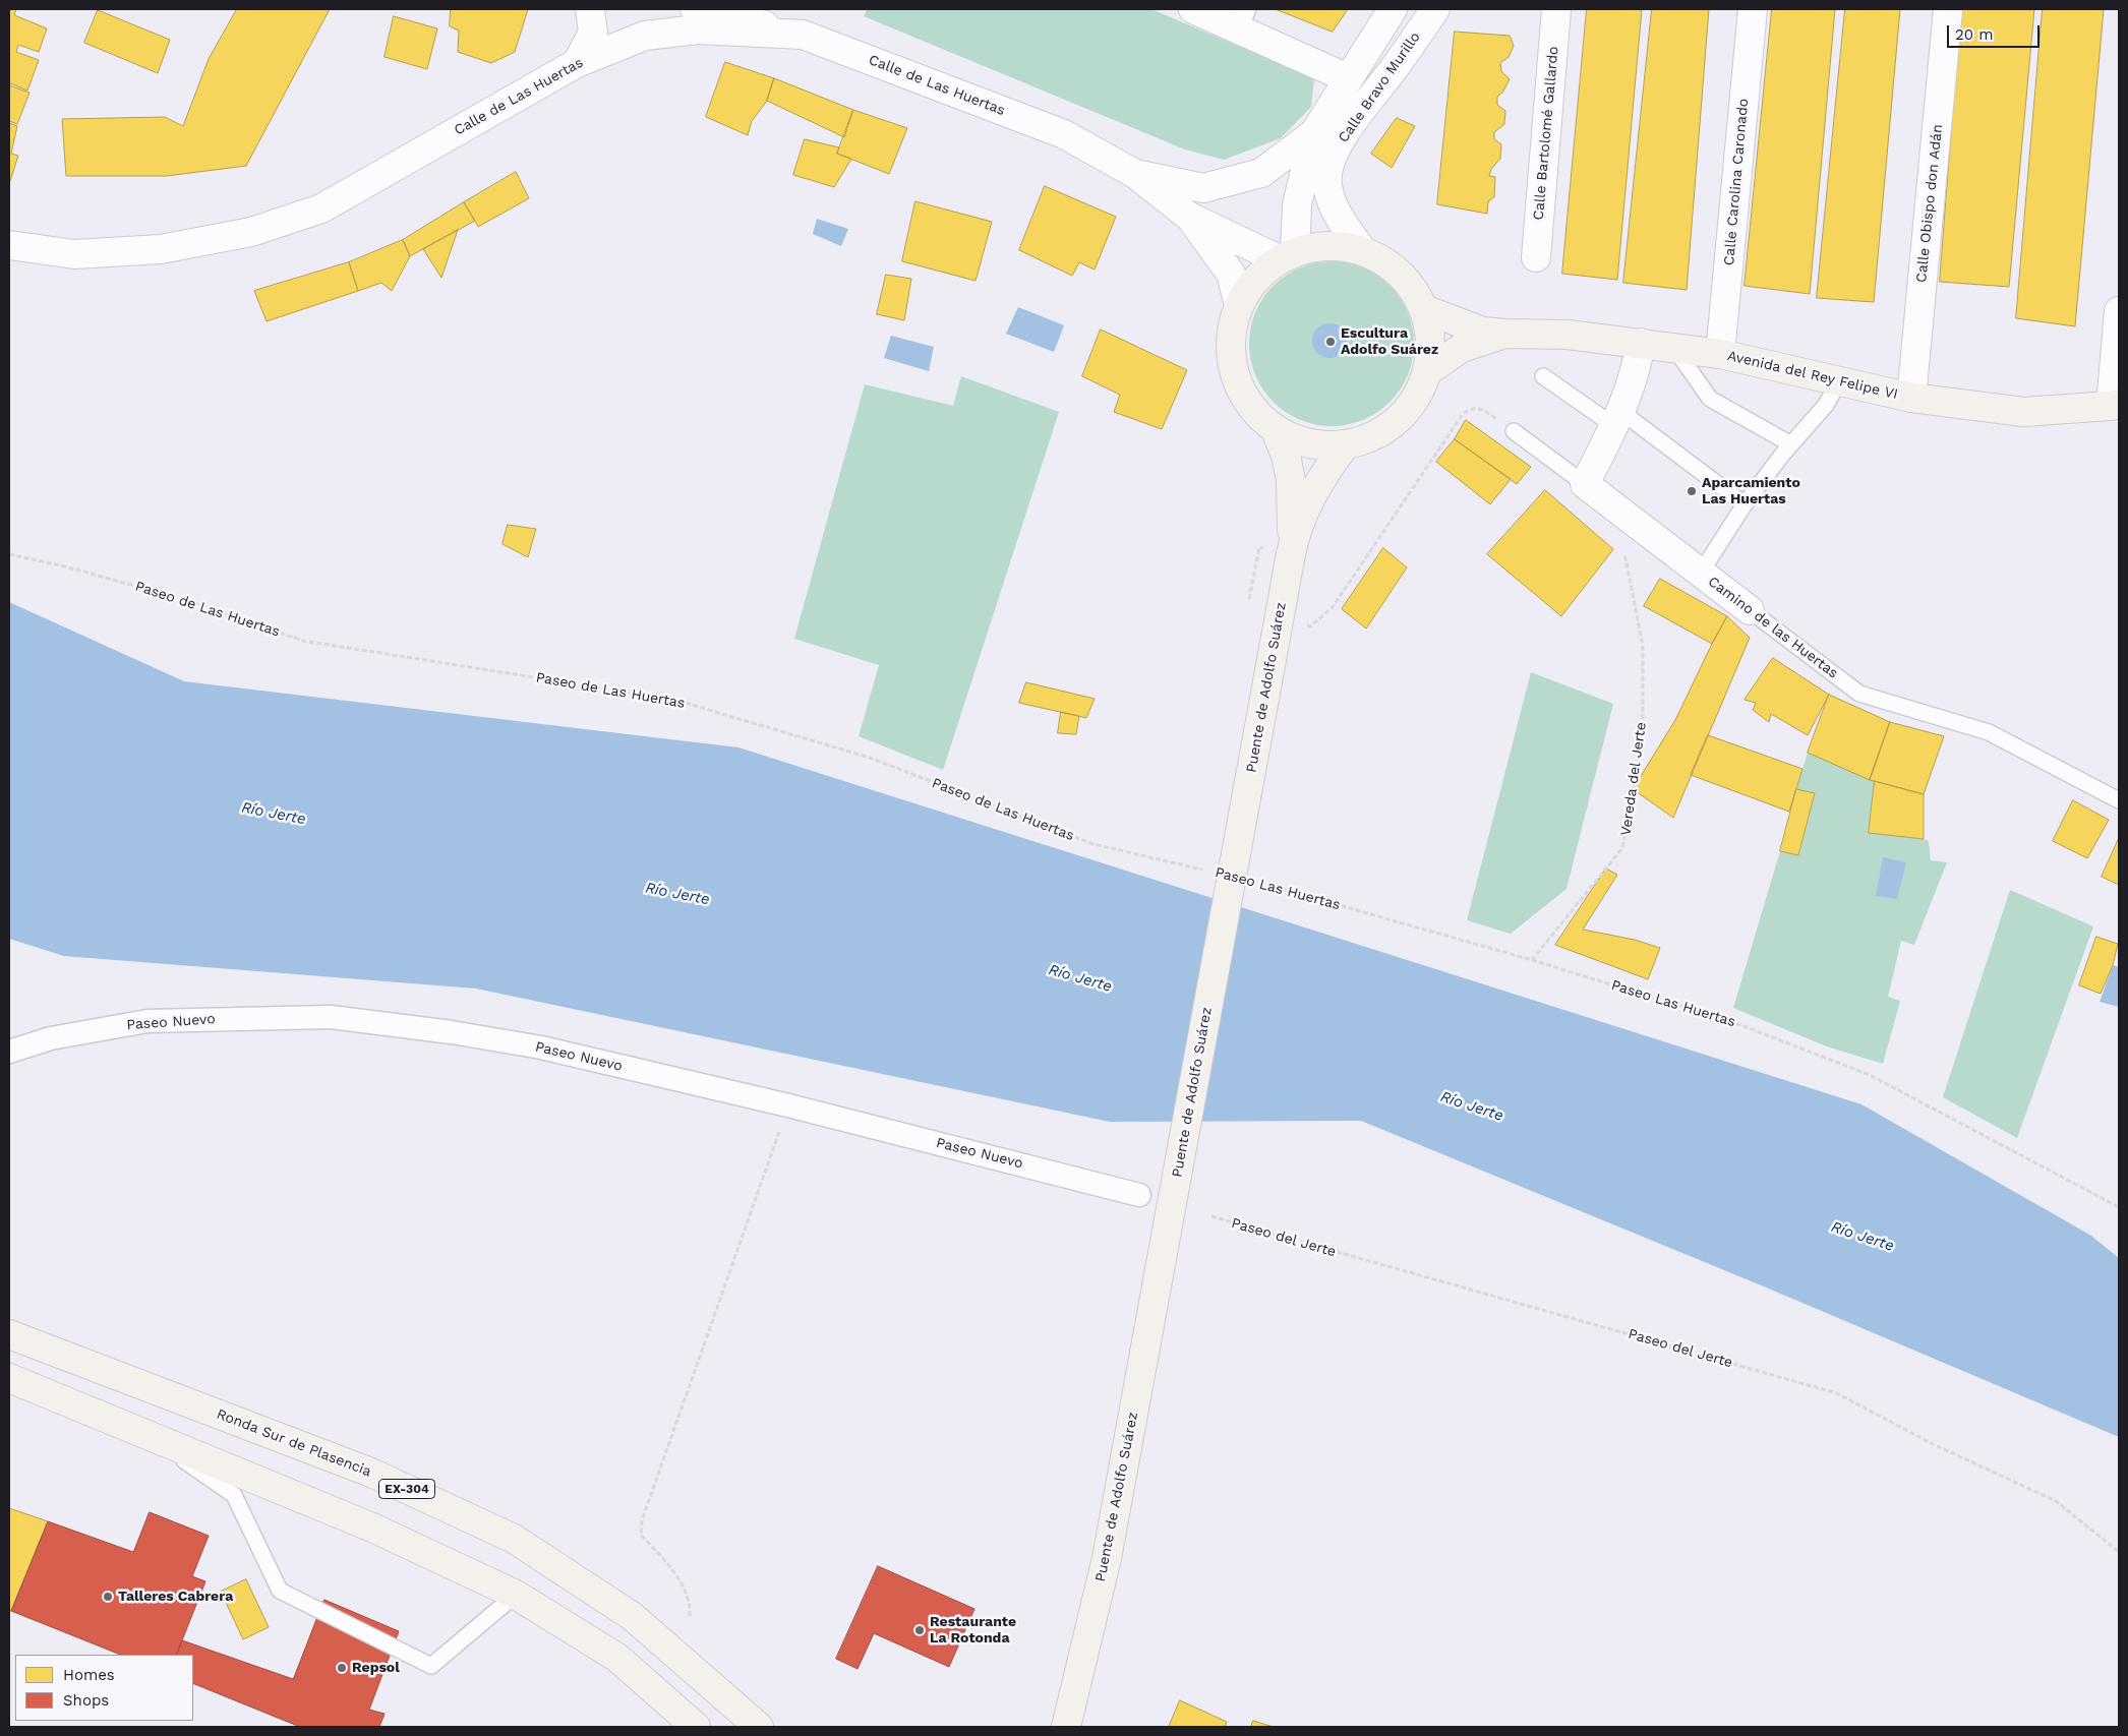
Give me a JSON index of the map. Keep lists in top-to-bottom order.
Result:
{
  "streets": {
    "main road": [
      "Avenida del Rey Felipe VI",
      "Puente de Adolfo Suárez",
      "Ronda Sur de Plasencia",
      "EX-304"
    ],
    "street": [
      "Calle de Las Huertas",
      "Calle Bravo Murillo",
      "Calle Bartolomé Gallardo",
      "Calle Carolina Caronado",
      "Calle Obispo don Adán",
      "Camino de las Huertas",
      "Paseo Nuevo"
    ],
    "path": [
      "Paseo de Las Huertas",
      "Vereda del Jerte",
      "Paseo Las Huertas",
      "Paseo del Jerte"
    ]
  },
  "crossings": [
    ["Calle de Las Huertas", "Calle Bravo Murillo"],
    ["Calle Carolina Caronado", "Avenida del Rey Felipe VI"],
    ["Calle Obispo don Adán", "Avenida del Rey Felipe VI"],
    ["Paseo de Las Huertas", "Paseo Las Huertas"],
    ["Camino de las Huertas", "Vereda del Jerte"],
    ["Vereda del Jerte", "Paseo Las Huertas"]
  ],
  "water": ["Río Jerte"],
  "places": [
    "Escultura Adolfo Suárez",
    "Aparcamiento Las Huertas",
    "Talleres Cabrera",
    "Restaurante La Rotonda",
    "Repsol"
  ],
  "legend": ["Homes", "Shops"],
  "scale_bar": "20 m"
}
